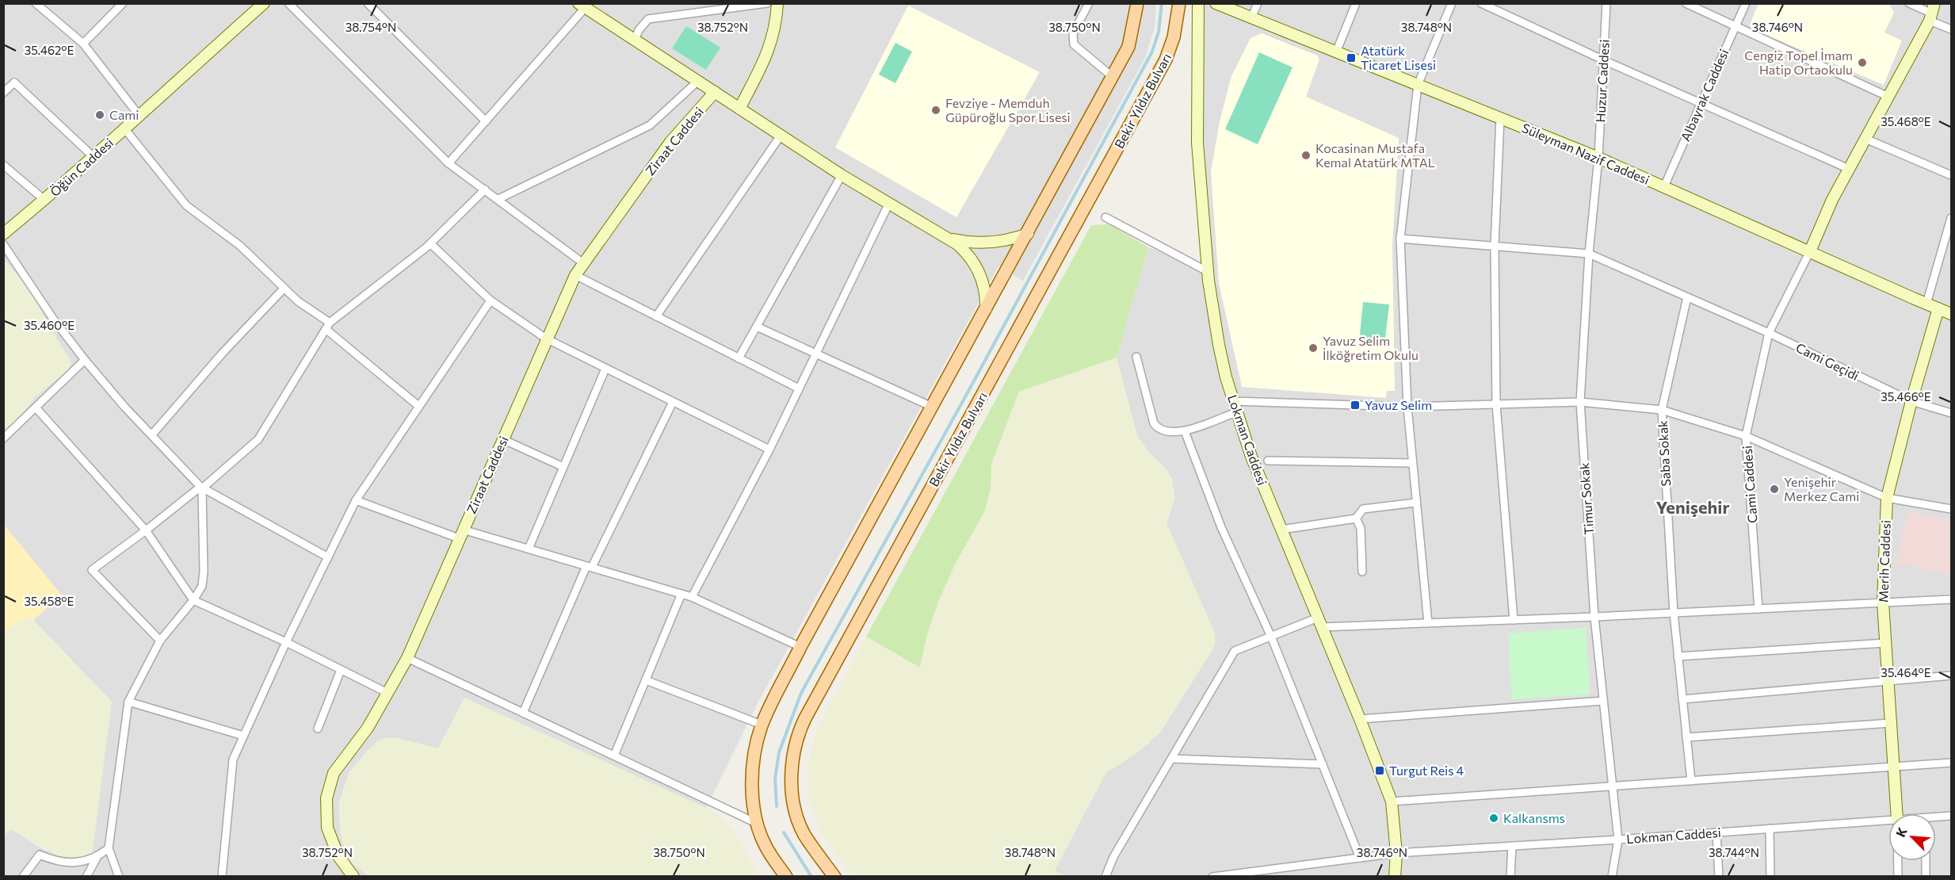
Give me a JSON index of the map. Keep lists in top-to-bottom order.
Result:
{
  "streets": {
    "main road": ["Bekir Yıldız Bulvarı"],
    "street": [
      "Huzur Caddesi",
      "Albayrak Caddesi",
      "Ziraat Caddesi",
      "Süleyman Nazif Caddesi",
      "Öğün Caddesi",
      "Cami Geçidi",
      "Lokman Caddesi",
      "Saba Sokak",
      "Cami Caddesi",
      "Timur Sokak",
      "Merih Caddesi"
    ]
  },
  "crossings": [
    ["Huzur Caddesi", "Süleyman Nazif Caddesi"],
    ["Huzur Caddesi", "Timur Sokak"],
    ["Albayrak Caddesi", "Süleyman Nazif Caddesi"],
    ["Süleyman Nazif Caddesi", "Cami Caddesi"],
    ["Süleyman Nazif Caddesi", "Timur Sokak"],
    ["Süleyman Nazif Caddesi", "Merih Caddesi"],
    ["Cami Geçidi", "Saba Sokak"],
    ["Cami Geçidi", "Cami Caddesi"],
    ["Cami Geçidi", "Timur Sokak"],
    ["Cami Geçidi", "Merih Caddesi"],
    ["Lokman Caddesi", "Timur Sokak"]
  ],
  "districts": ["Yenişehir"],
  "places": {
    "transit": ["Atatürk Ticaret Lisesi", "Yavuz Selim", "Turgut Reis 4"],
    "other": [
      "Cengiz Topel İmam Hatip Ortaokulu",
      "Fevziye - Memduh Güpüroğlu Spor Lisesi",
      "Cami",
      "Kocasinan Mustafa Kemal Atatürk MTAL",
      "Yavuz Selim İlköğretim Okulu",
      "Yenişehir Merkez Cami",
      "Kalkansms"
    ]
  },
  "north": "top left",
  "coordinates": [
    "38.754°N",
    "38.752°N",
    "38.750°N",
    "38.748°N",
    "38.746°N",
    "35.462°E",
    "35.468°E",
    "35.460°E",
    "35.466°E",
    "35.458°E",
    "35.464°E",
    "38.744°N"
  ]
}
